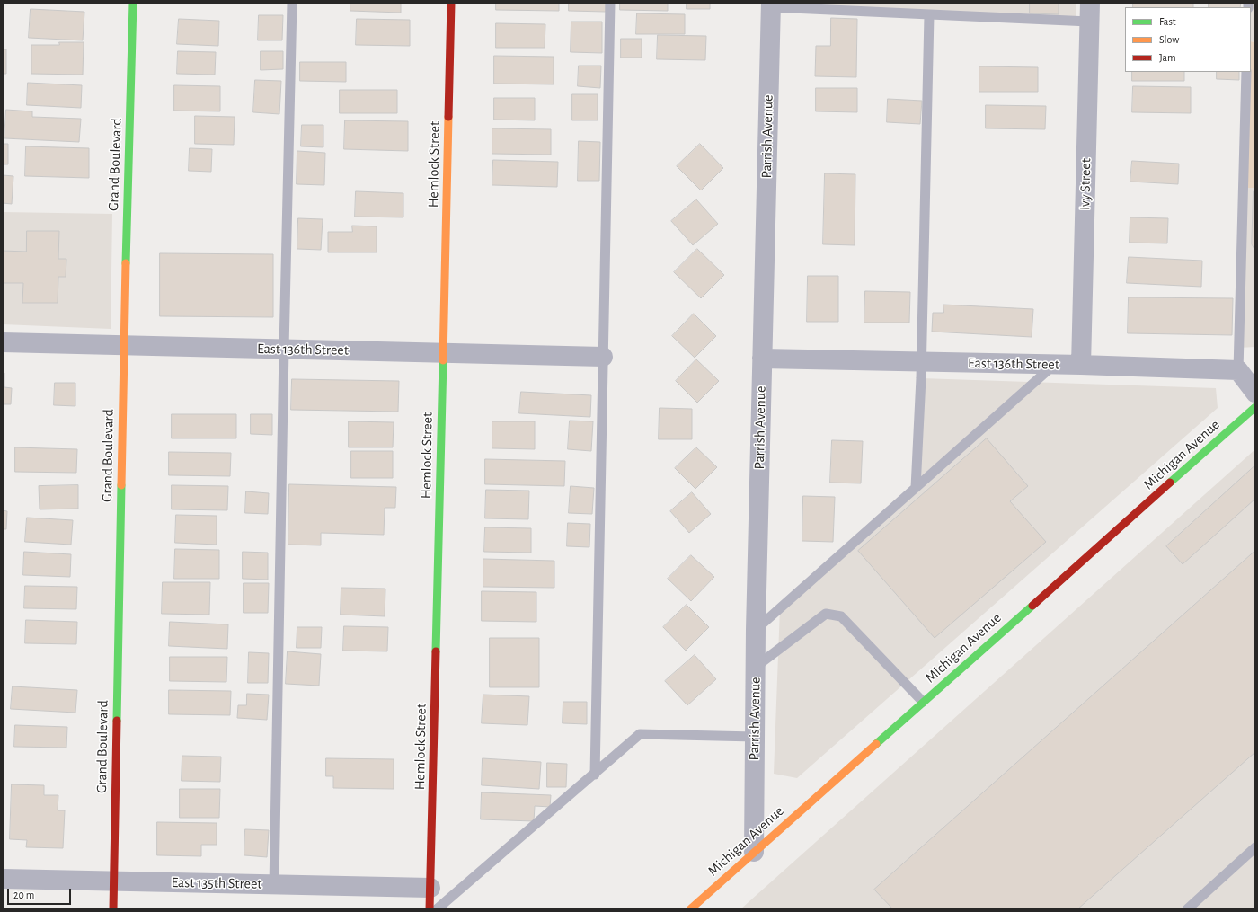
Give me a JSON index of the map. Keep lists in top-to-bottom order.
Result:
{
  "streets": {
    "street": [
      "Parrish Avenue",
      "Grand Boulevard",
      "Hemlock Street",
      "Ivy Street",
      "East 136th Street",
      "Michigan Avenue",
      "East 135th Street"
    ]
  },
  "crossings": [
    ["Parrish Avenue", "East 136th Street"],
    ["Parrish Avenue", "Michigan Avenue"],
    ["Grand Boulevard", "East 136th Street"],
    ["Grand Boulevard", "East 135th Street"],
    ["Hemlock Street", "East 136th Street"],
    ["Hemlock Street", "East 135th Street"],
    ["Ivy Street", "East 136th Street"]
  ],
  "legend": ["Fast", "Slow", "Jam"],
  "scale_bar": "20 m"
}
